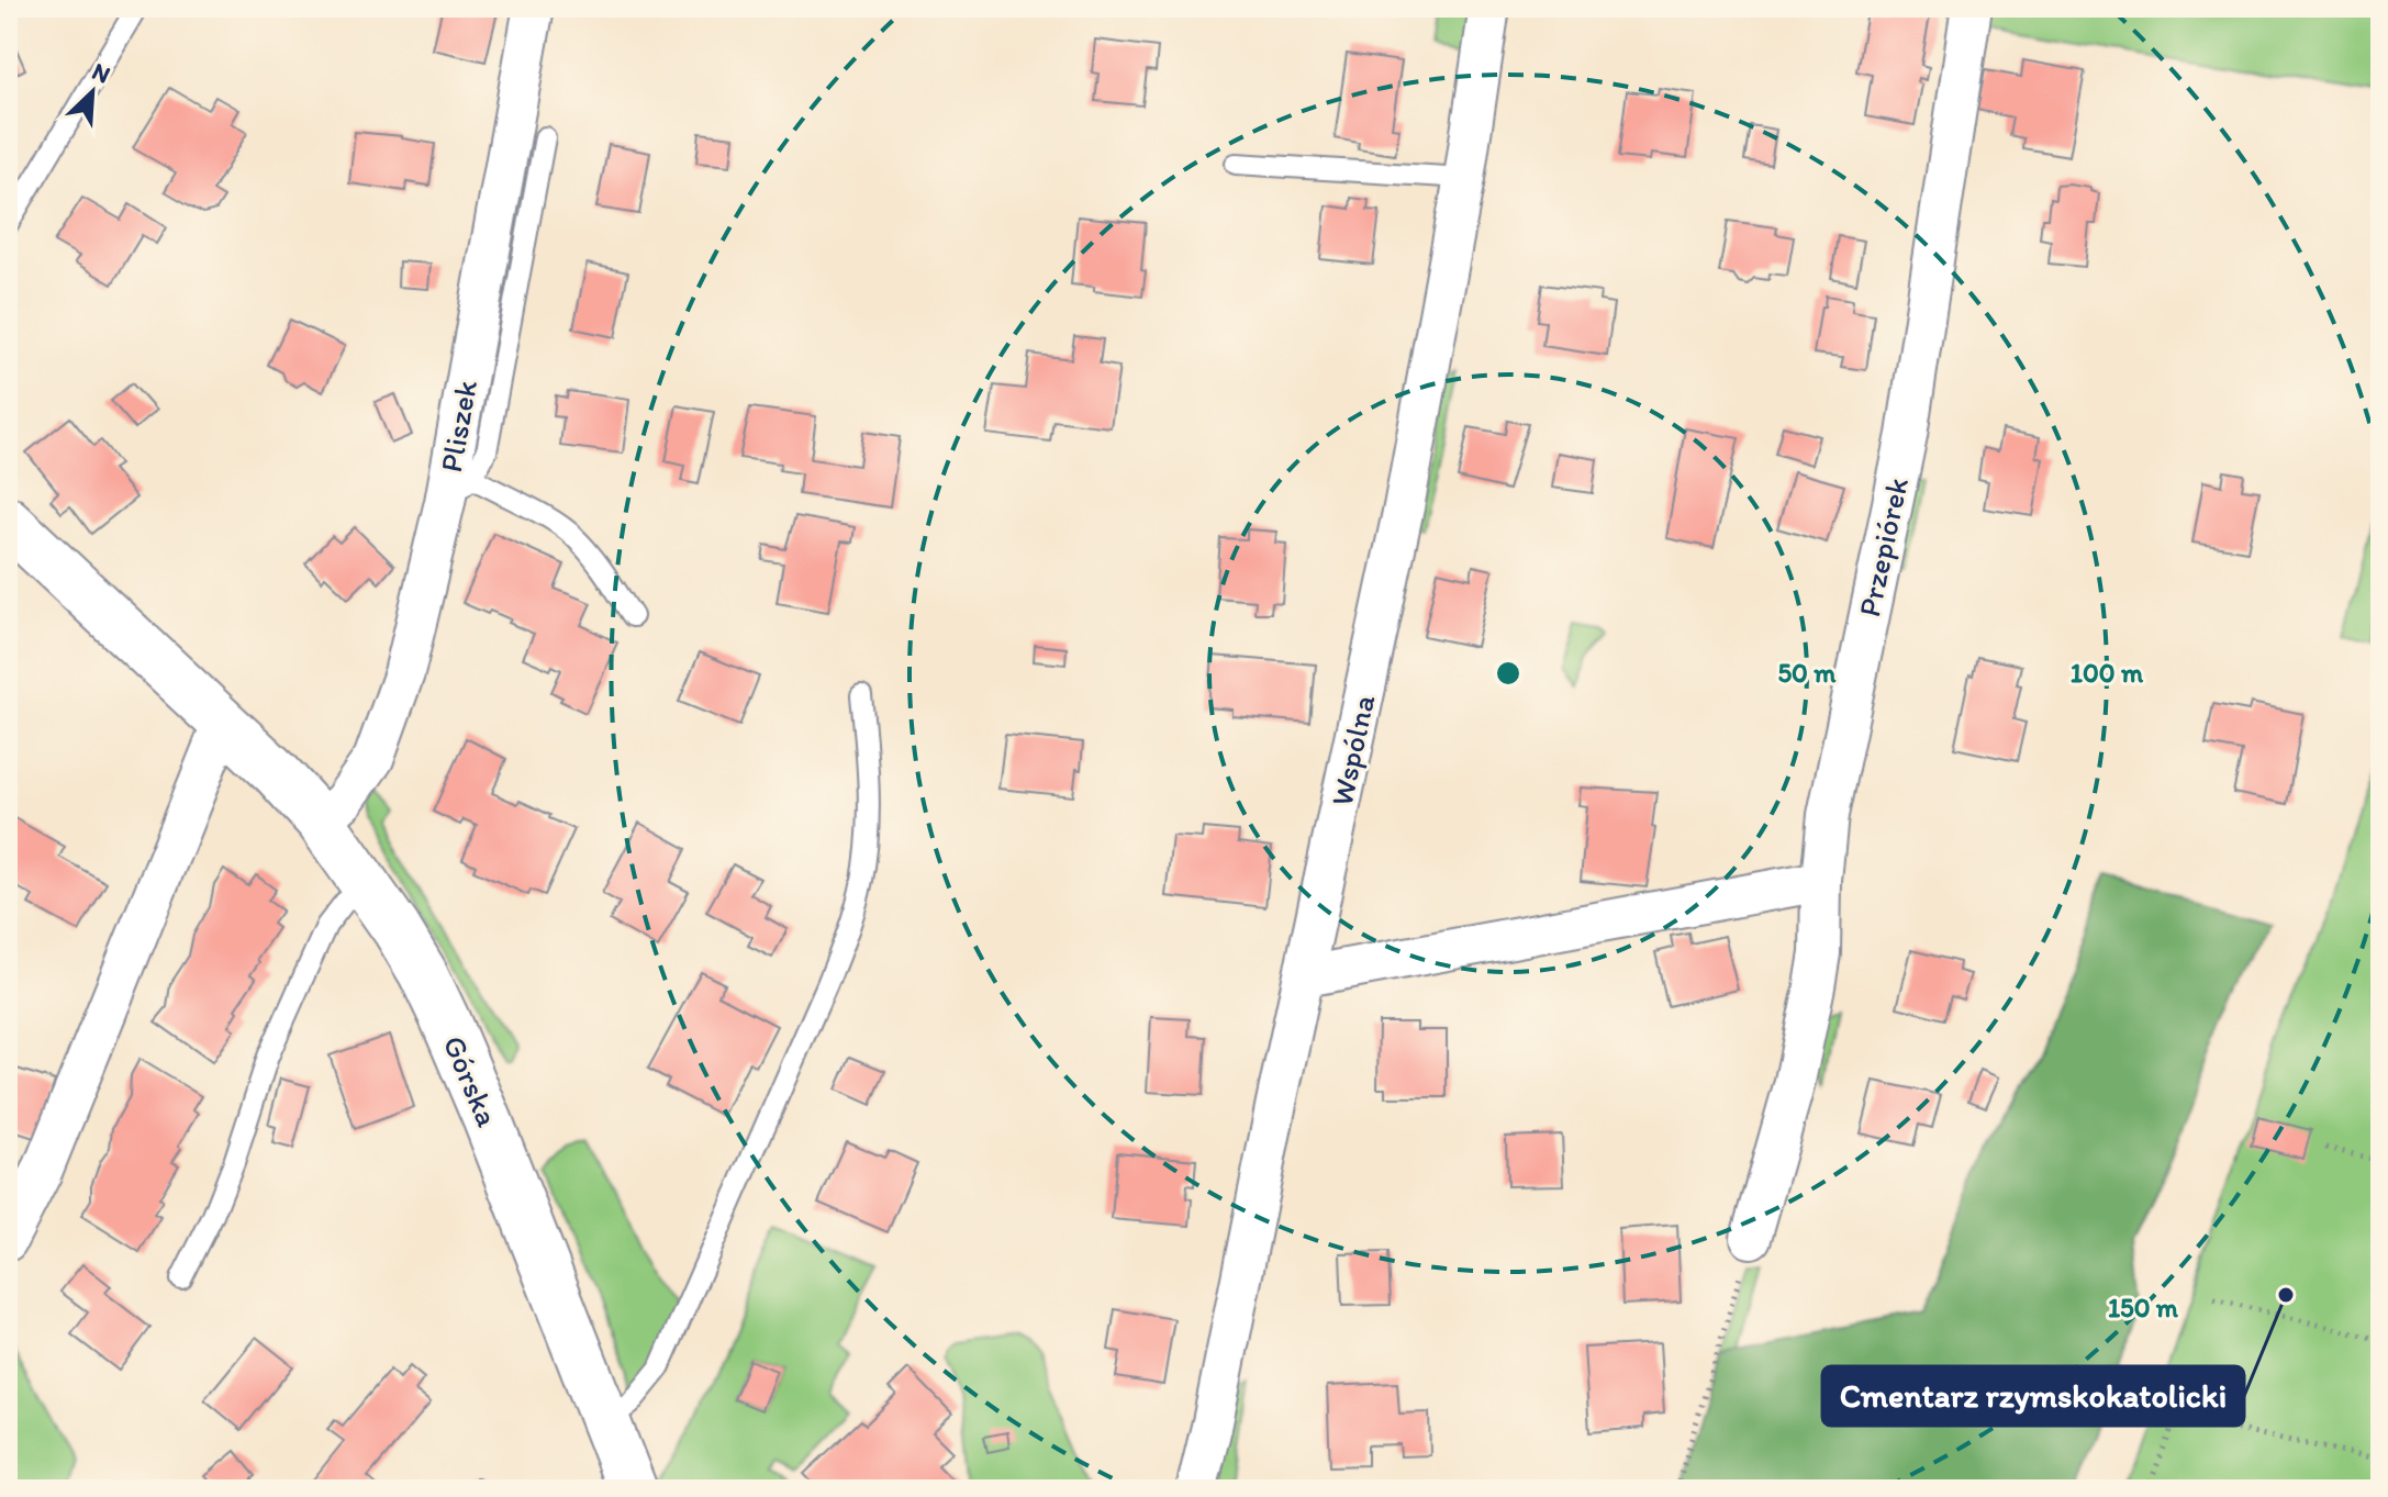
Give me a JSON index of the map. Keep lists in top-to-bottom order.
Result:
{
  "streets": {
    "street": [
      "Pliszek",
      "Przepiórek",
      "Wspólna",
      "Górska"
    ]
  },
  "crossings": [
    ["Pliszek", "Górska"]
  ],
  "places": ["Cmentarz rzymskokatolicki"],
  "north": "top right",
  "rings": ["50 m", "100 m", "150 m"]
}
